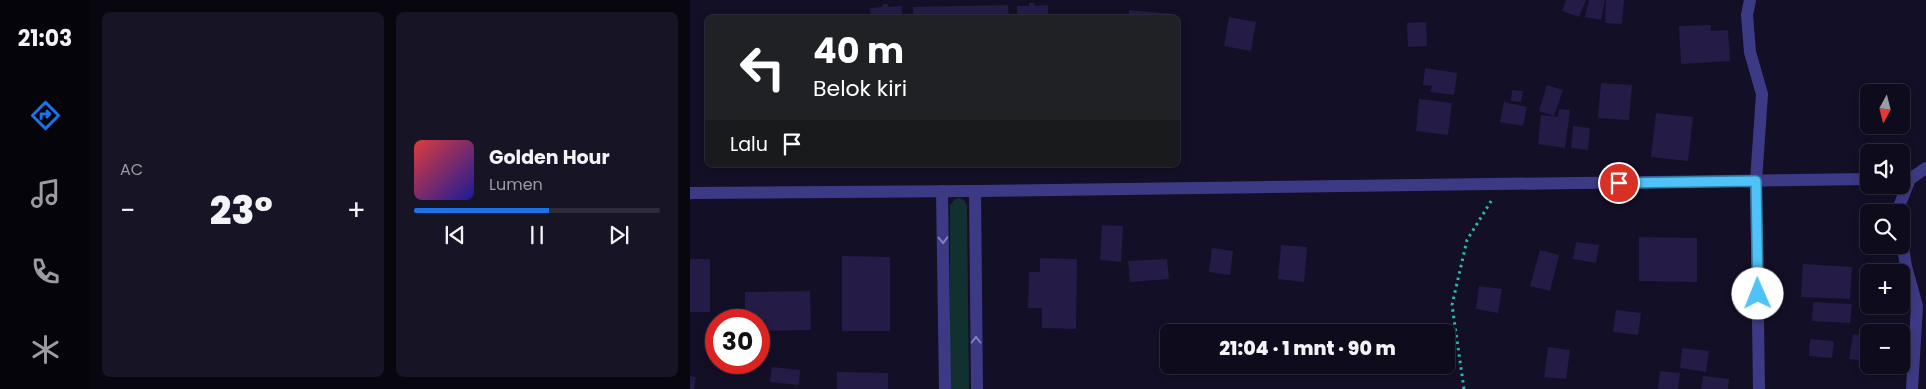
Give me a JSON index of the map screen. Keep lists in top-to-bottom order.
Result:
{
  "north": "bottom",
  "page": {
    "tabs": "21:03",
    "tile": "AC",
    "turn": ["40 m", "Belok kiri"],
    "map_buttons": ["+", "−"],
    "then": "Lalu",
    "song": ["Golden Hour", "Lumen"],
    "heat": ["−", "23°", "+"],
    "limit": "30",
    "trip": "21:04 · 1 mnt · 90 m"
  }
}
